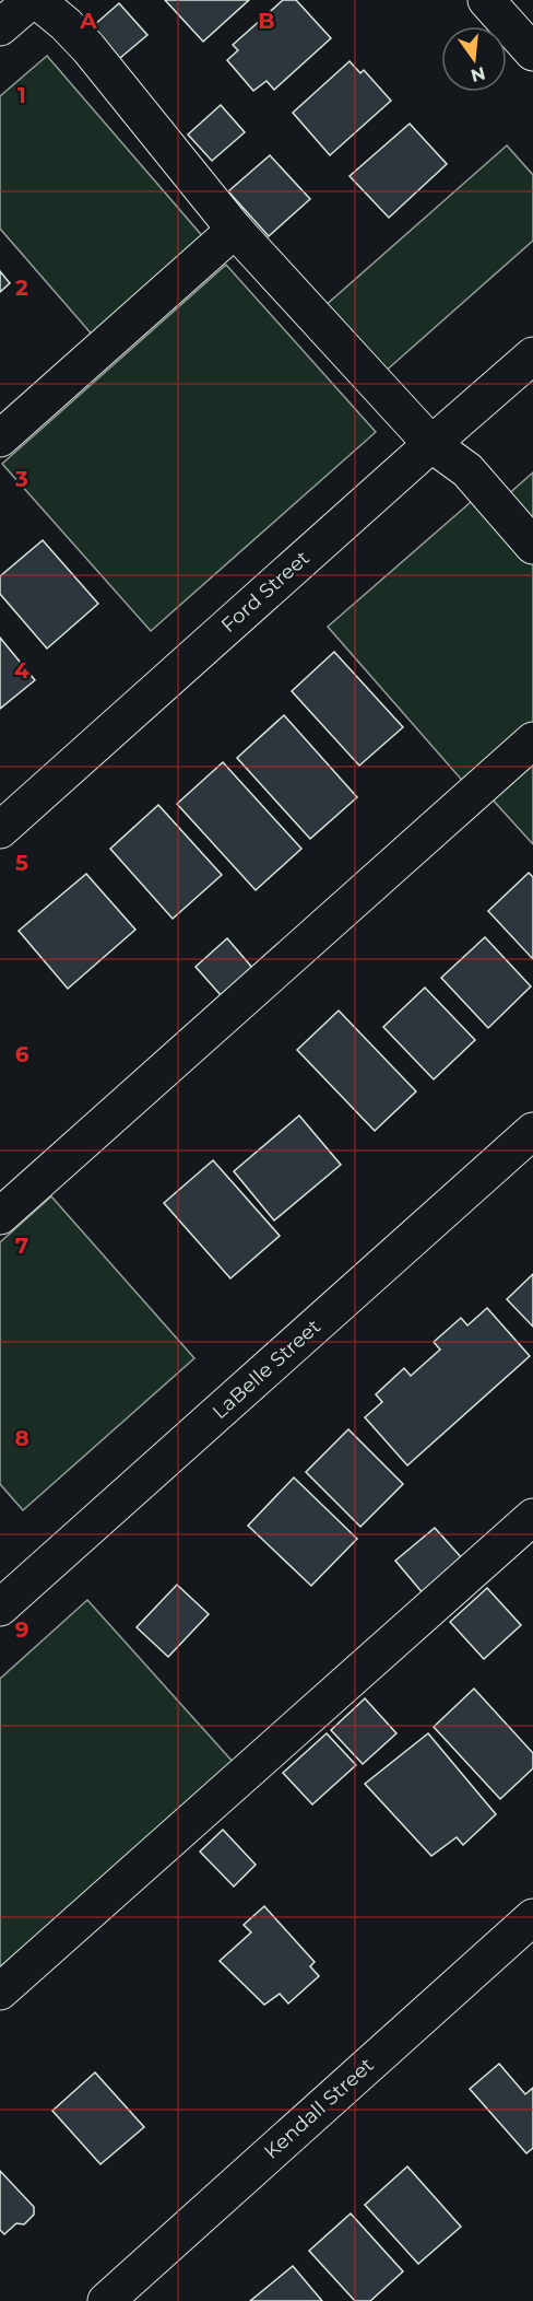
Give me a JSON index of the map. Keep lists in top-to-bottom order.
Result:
{
  "streets": {
    "street": ["Ford Street", "LaBelle Street", "Kendall Street"]
  },
  "north": "bottom",
  "grid": {
    "columns": ["A", "B"],
    "rows": [
      "1",
      "2",
      "3",
      "4",
      "5",
      "6",
      "7",
      "8",
      "9"
    ]
  }
}
